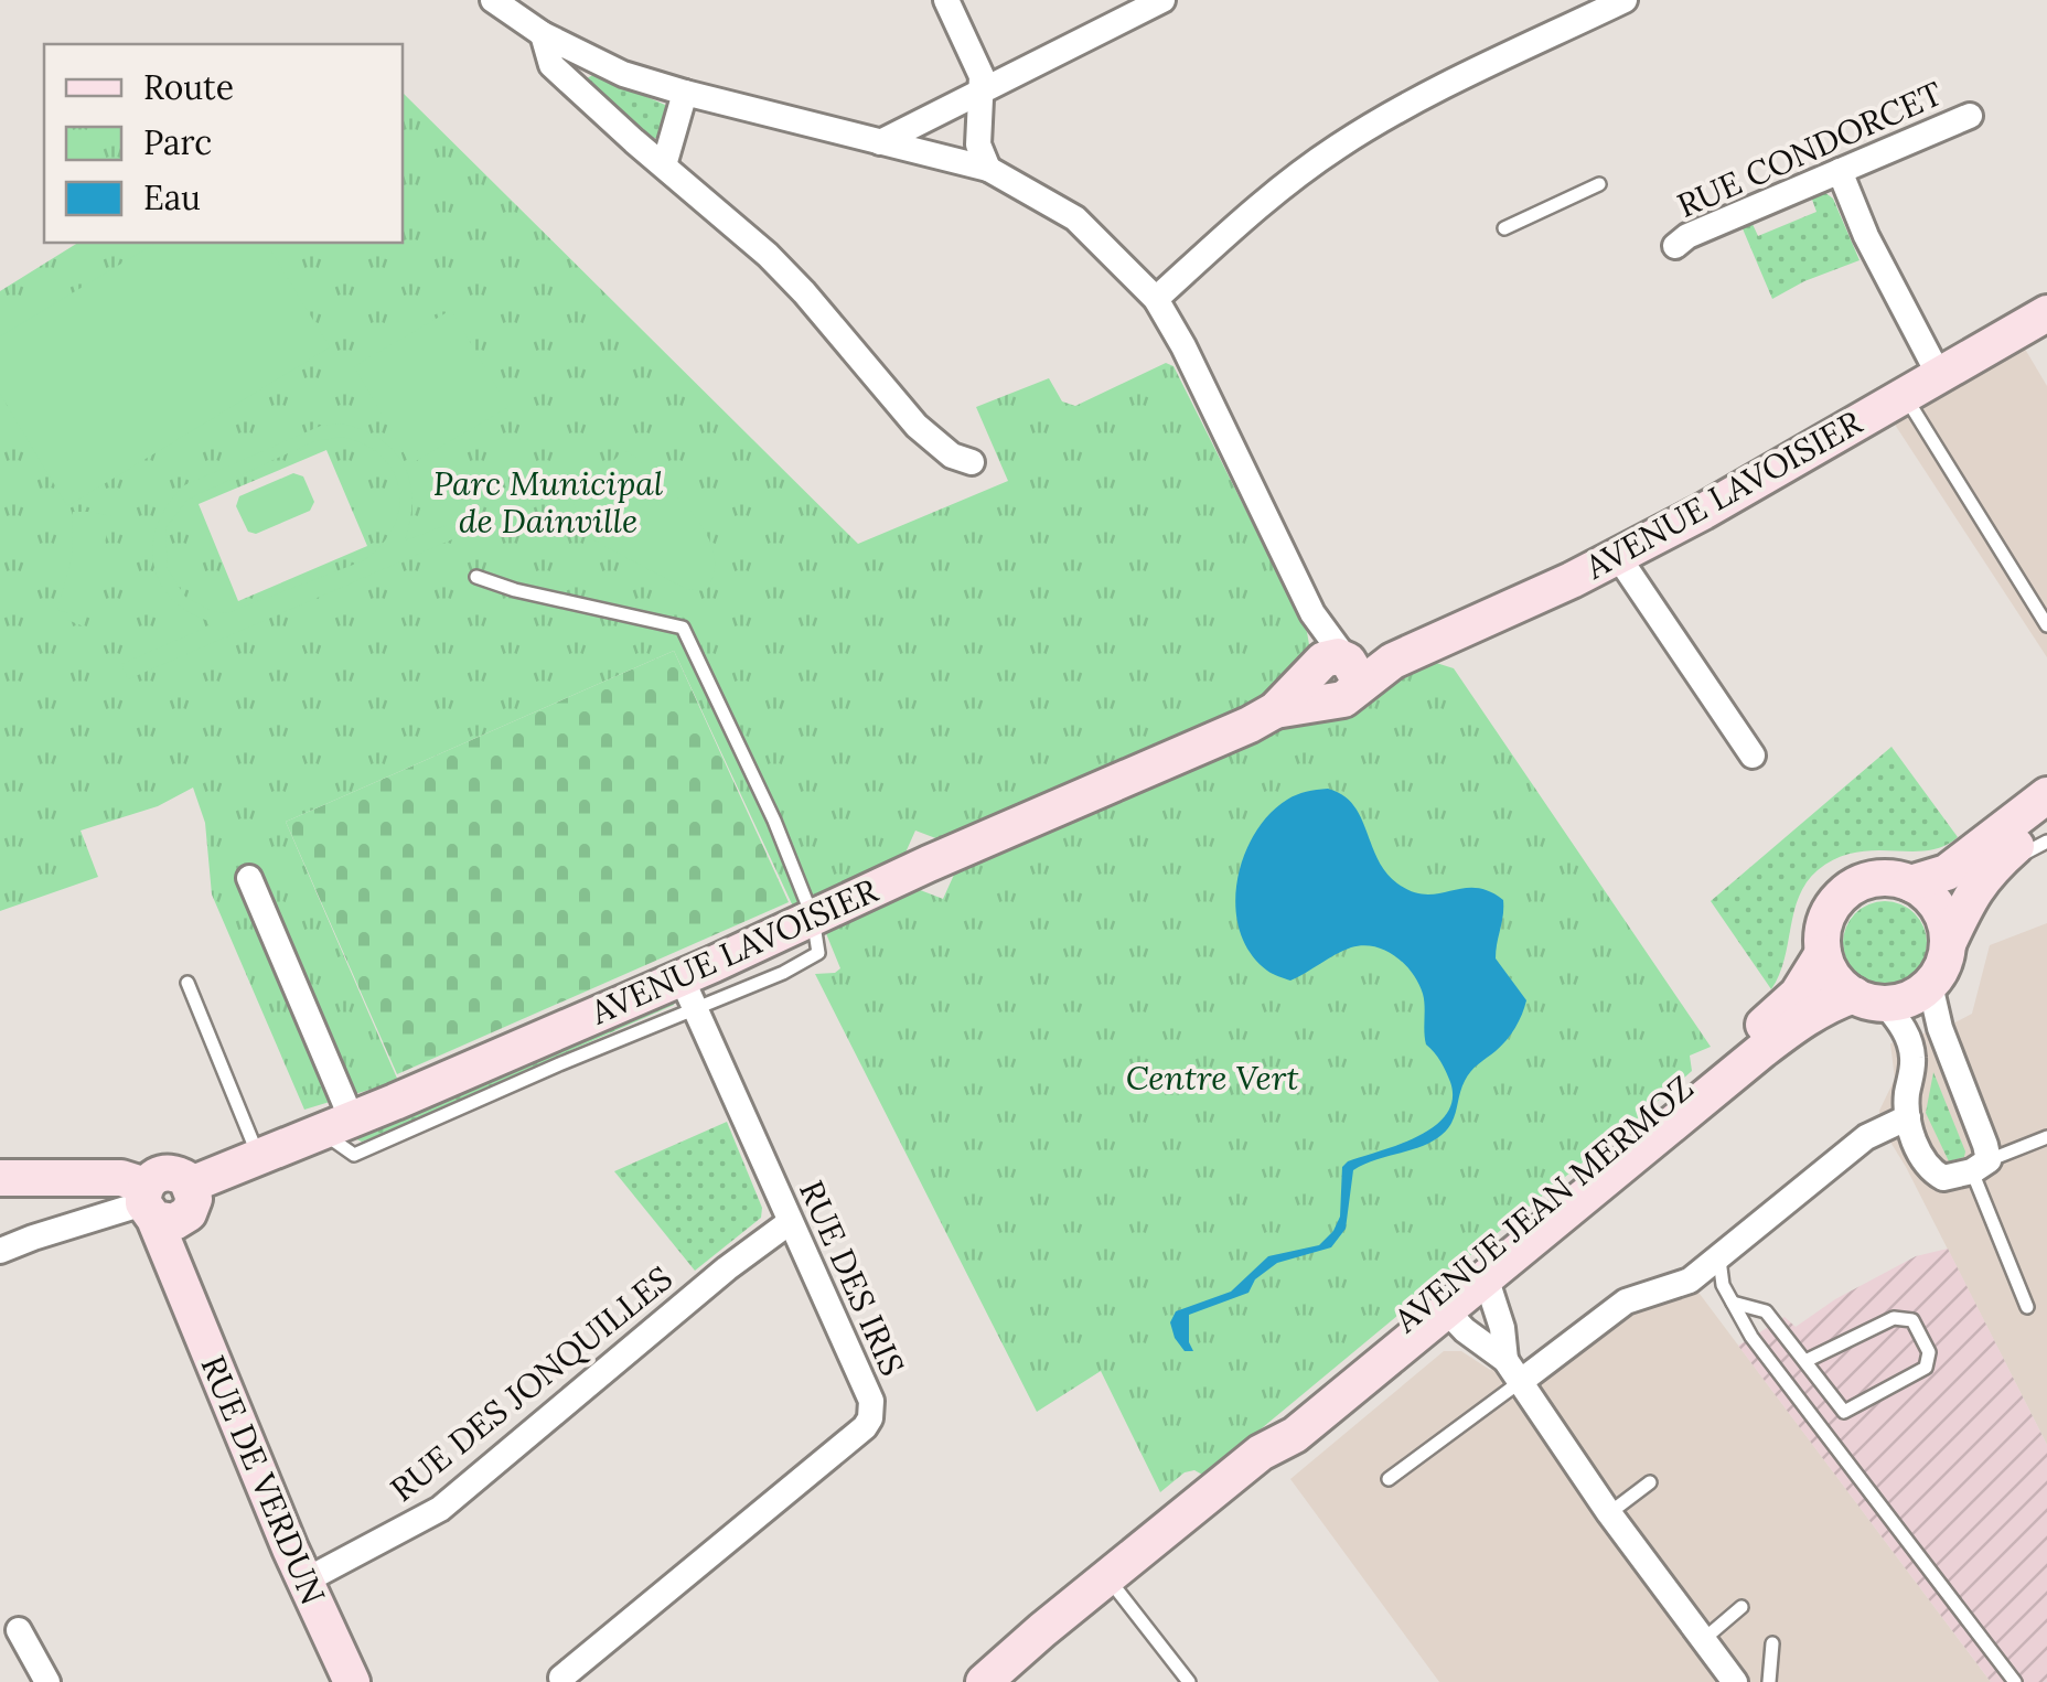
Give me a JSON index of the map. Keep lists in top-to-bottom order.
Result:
{
  "streets": {
    "main road": ["AVENUE LAVOISIER", "AVENUE JEAN MERMOZ", "RUE DE VERDUN"],
    "street": ["RUE CONDORCET", "RUE DES IRIS", "RUE DES JONQUILLES"]
  },
  "crossings": [
    ["AVENUE LAVOISIER", "RUE DES IRIS"],
    ["AVENUE LAVOISIER", "RUE DE VERDUN"],
    ["RUE DES IRIS", "RUE DES JONQUILLES"],
    ["RUE DES JONQUILLES", "RUE DE VERDUN"]
  ],
  "parks": ["Parc Municipal de Dainville", "Centre Vert"],
  "legend": ["Route", "Parc", "Eau"]
}
